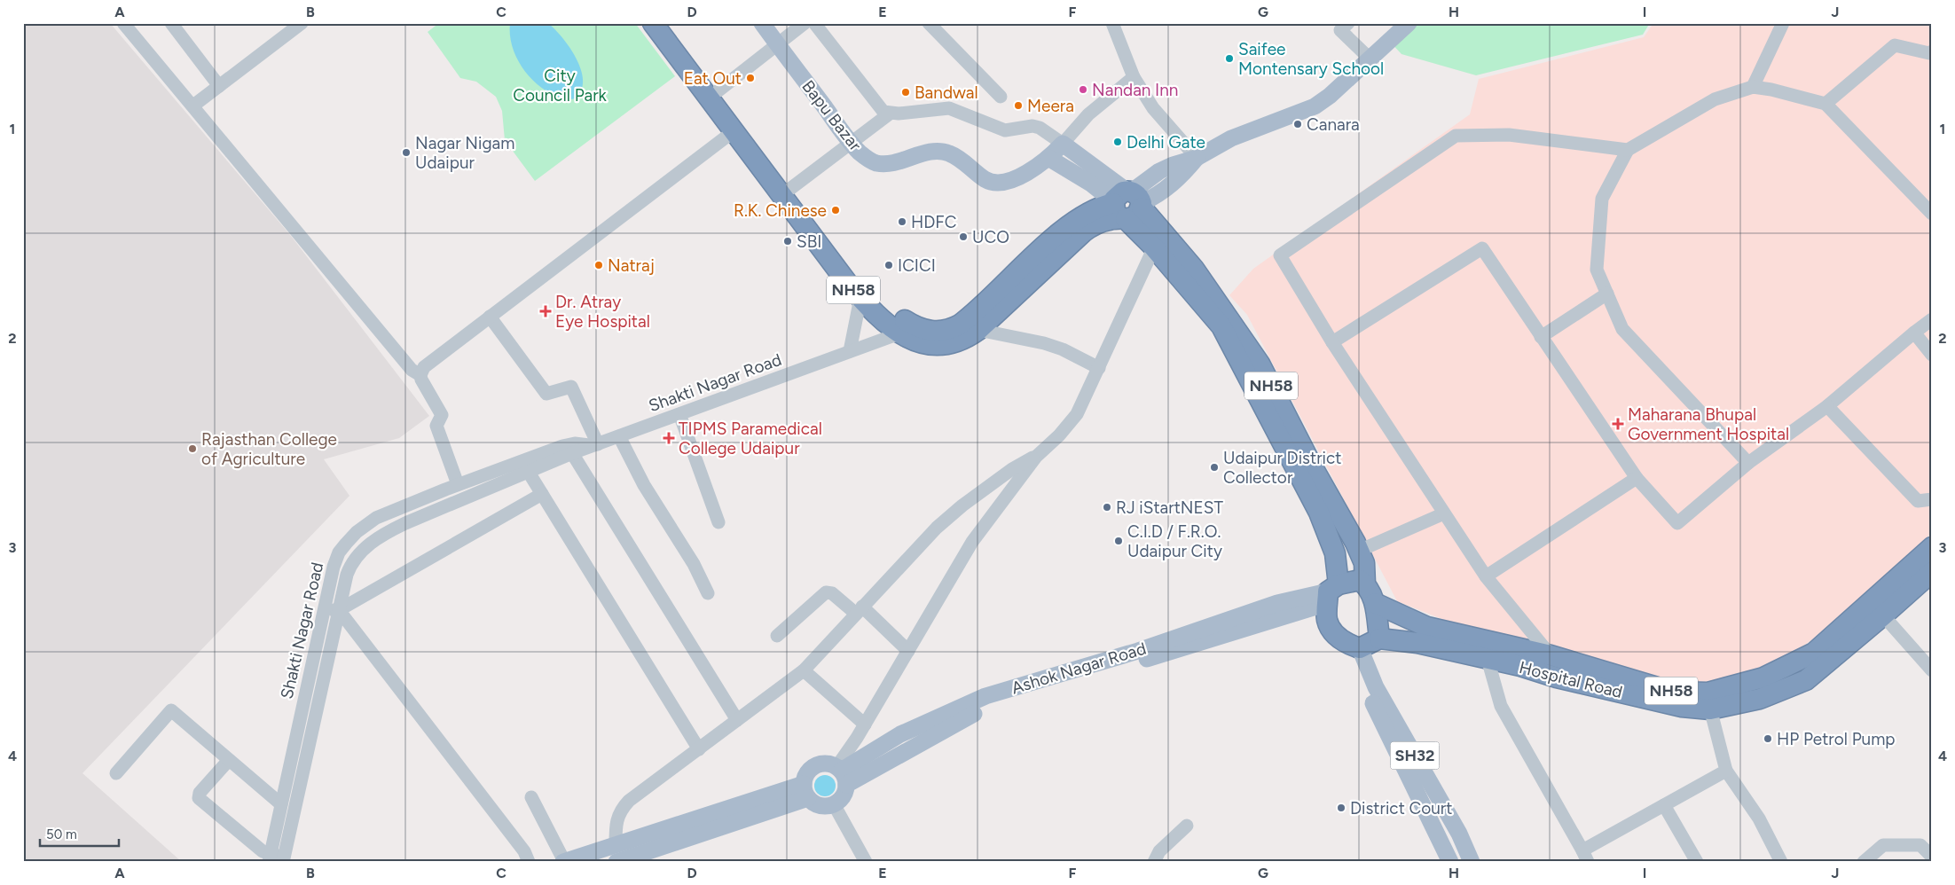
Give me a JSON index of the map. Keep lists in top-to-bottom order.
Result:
{
  "streets": {
    "highway": ["NH58", "Hospital Road"],
    "main road": ["Bapu Bazar", "SH32"],
    "street": ["Shakti Nagar Road"]
  },
  "crossings": [
    ["NH58", "Shakti Nagar Road"],
    ["NH58", "Hospital Road"],
    ["NH58", "SH32"],
    ["Hospital Road", "SH32"]
  ],
  "parks": ["City Council Park"],
  "places": {
    "other": [
      "Saifee Montensary School",
      "Eat Out",
      "Nandan Inn",
      "Bandwal",
      "Meera",
      "Canara",
      "Delhi Gate",
      "Nagar Nigam Udaipur",
      "R.K. Chinese",
      "HDFC",
      "UCO",
      "SBI",
      "Natraj",
      "ICICI",
      "Rajasthan College of Agriculture",
      "Udaipur District Collector",
      "RJ iStartNEST",
      "C.I.D / F.R.O. Udaipur City",
      "HP Petrol Pump",
      "District Court"
    ],
    "health": ["Dr. Atray Eye Hospital", "Maharana Bhupal Government Hospital", "TIPMS Paramedical College Udaipur"]
  },
  "scale_bar": "50 m",
  "grid": {
    "columns": [
      "A",
      "B",
      "C",
      "D",
      "E",
      "F",
      "G",
      "H",
      "I",
      "J"
    ],
    "rows": [
      "1",
      "2",
      "3",
      "4"
    ]
  }
}
